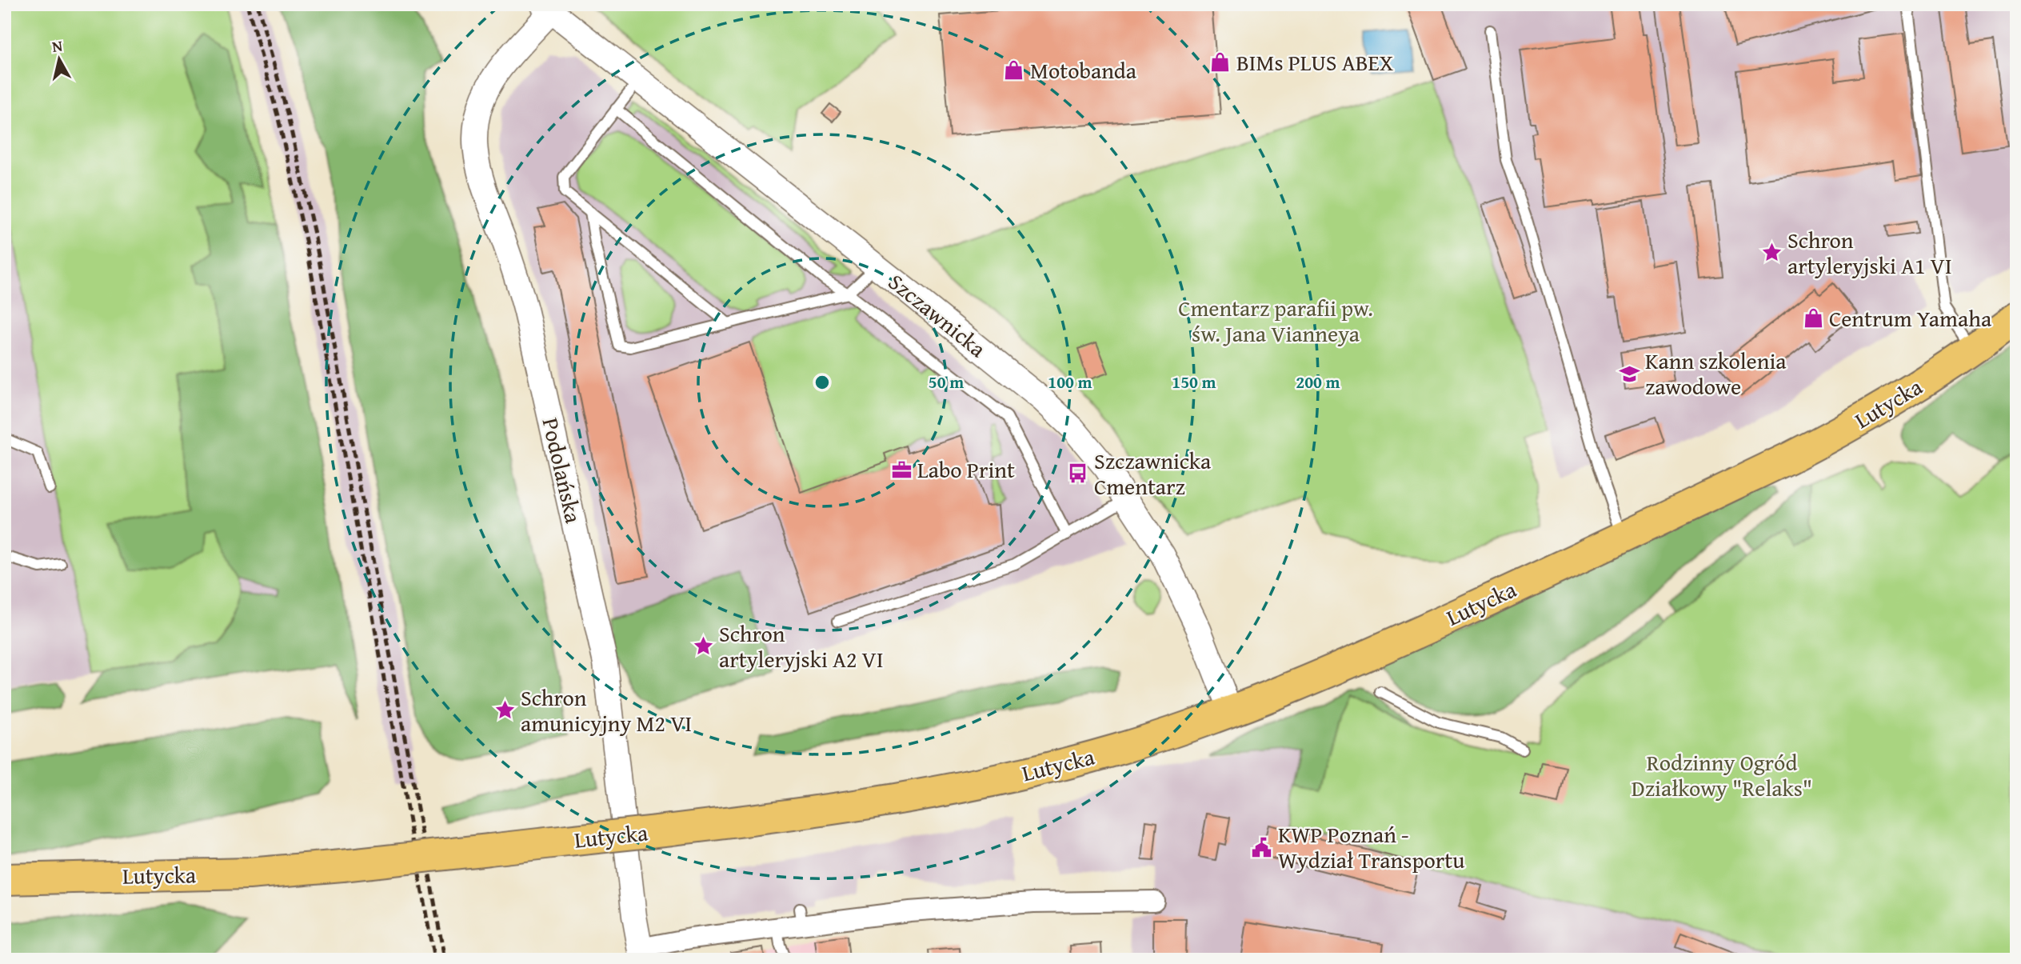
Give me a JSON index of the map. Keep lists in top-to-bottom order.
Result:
{
  "streets": {
    "main road": ["Lutycka"],
    "street": ["Szczawnicka", "Podolańska"]
  },
  "crossings": [
    ["Szczawnicka", "Lutycka"],
    ["Szczawnicka", "Podolańska"]
  ],
  "parks": ["Cmentarz parafii pw. św. Jana Vianneya", "Rodzinny Ogród Działkowy \"Relaks\""],
  "places": {
    "shop": ["BIMs PLUS ABEX", "Motobanda", "Centrum Yamaha"],
    "place": ["Schron artyleryjski A1 VI", "Schron artyleryjski A2 VI", "Schron amunicyjny M2 VI"],
    "school or university": ["Kann szkolenia zawodowe"],
    "office": ["Labo Print"],
    "bus stop": ["Szczawnicka Cmentarz"],
    "public building": ["KWP Poznań - Wydział Transportu"]
  },
  "north": "top",
  "rings": [
    "50 m",
    "100 m",
    "150 m",
    "200 m"
  ]
}
